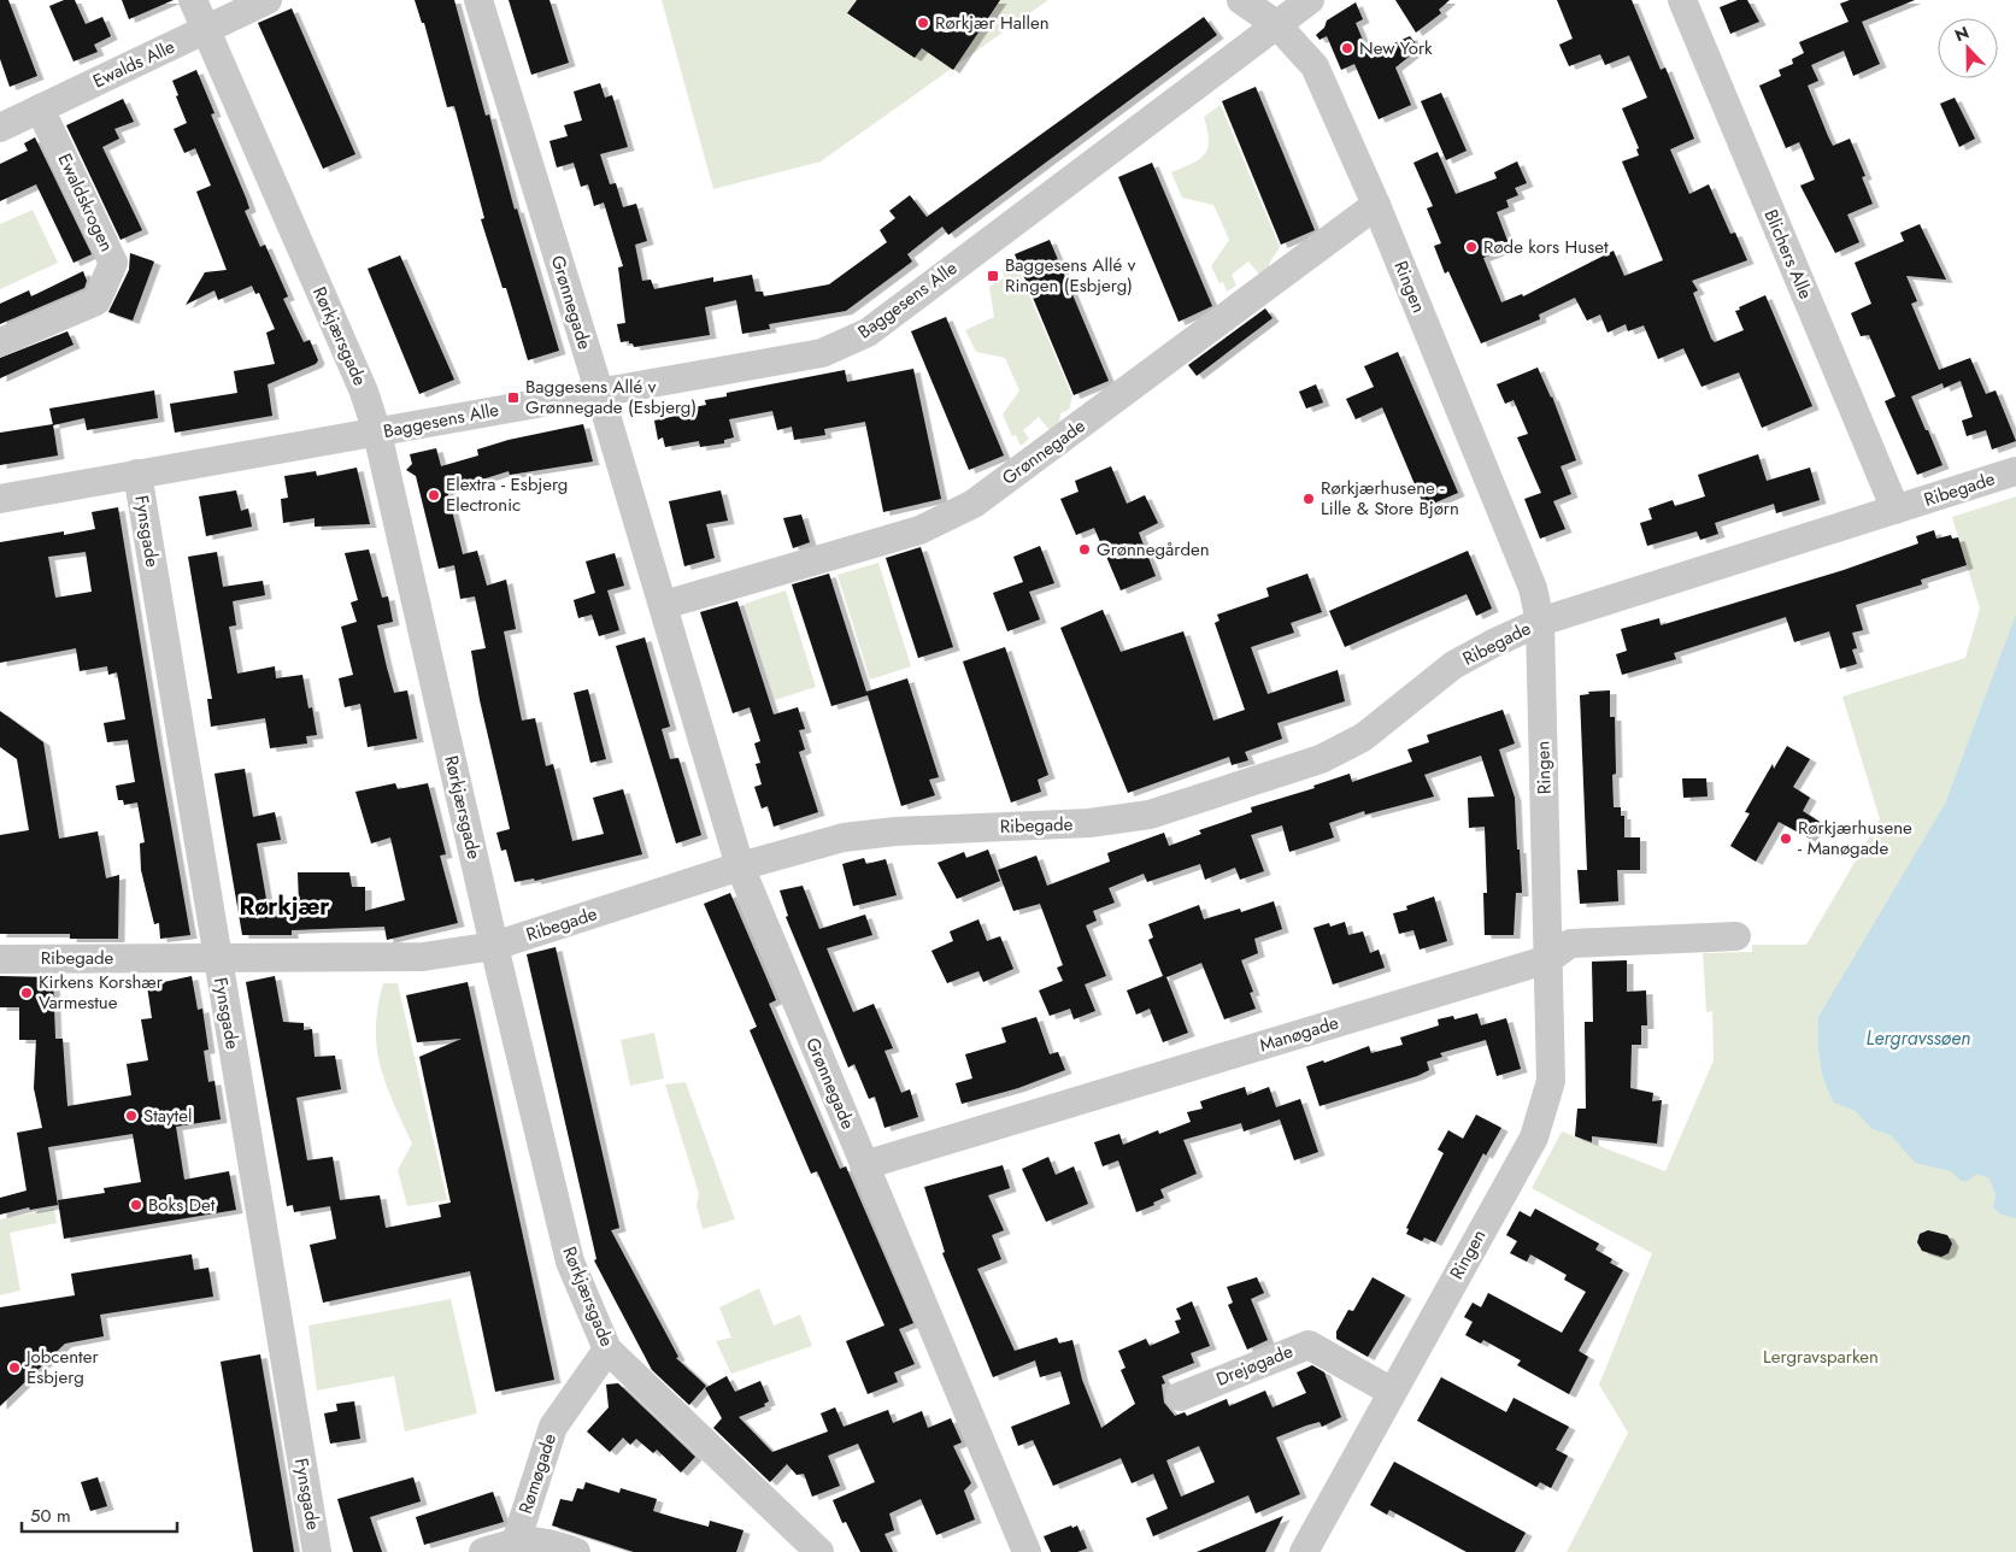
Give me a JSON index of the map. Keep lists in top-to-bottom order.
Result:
{
  "streets": {
    "street": [
      "Ewalds Alle",
      "Ewaldskrogen",
      "Blichers Alle",
      "Ringen",
      "Baggesens Alle",
      "Grønnegade",
      "Rørkjærsgade",
      "Ribegade",
      "Fynsgade",
      "Manøgade",
      "Drejøgade",
      "Rømøgade"
    ]
  },
  "crossings": [
    ["Ewalds Alle", "Ewaldskrogen"],
    ["Ewalds Alle", "Rørkjærsgade"],
    ["Blichers Alle", "Ribegade"],
    ["Ringen", "Baggesens Alle"],
    ["Ringen", "Grønnegade"],
    ["Ringen", "Ribegade"],
    ["Ringen", "Manøgade"],
    ["Ringen", "Drejøgade"],
    ["Baggesens Alle", "Grønnegade"],
    ["Baggesens Alle", "Rørkjærsgade"],
    ["Baggesens Alle", "Fynsgade"],
    ["Grønnegade", "Ribegade"],
    ["Grønnegade", "Manøgade"],
    ["Rørkjærsgade", "Ribegade"],
    ["Rørkjærsgade", "Rømøgade"],
    ["Ribegade", "Fynsgade"]
  ],
  "districts": ["Rørkjær"],
  "water": ["Lergravssøen"],
  "parks": ["Lergravsparken"],
  "places": {
    "other": [
      "Rørkjær Hallen",
      "New York",
      "Røde kors Huset",
      "Elextra - Esbjerg Electronic",
      "Rørkjærhusene - Lille & Store Bjørn",
      "Grønnegården",
      "Rørkjærhusene - Manøgade",
      "Kirkens Korshær Varmestue",
      "Staytel",
      "Boks Det",
      "Jobcenter Esbjerg"
    ],
    "transit": ["Baggesens Allé v Ringen (Esbjerg)", "Baggesens Allé v Grønnegade (Esbjerg)"]
  },
  "scale_bar": "50 m",
  "north": "top"
}
